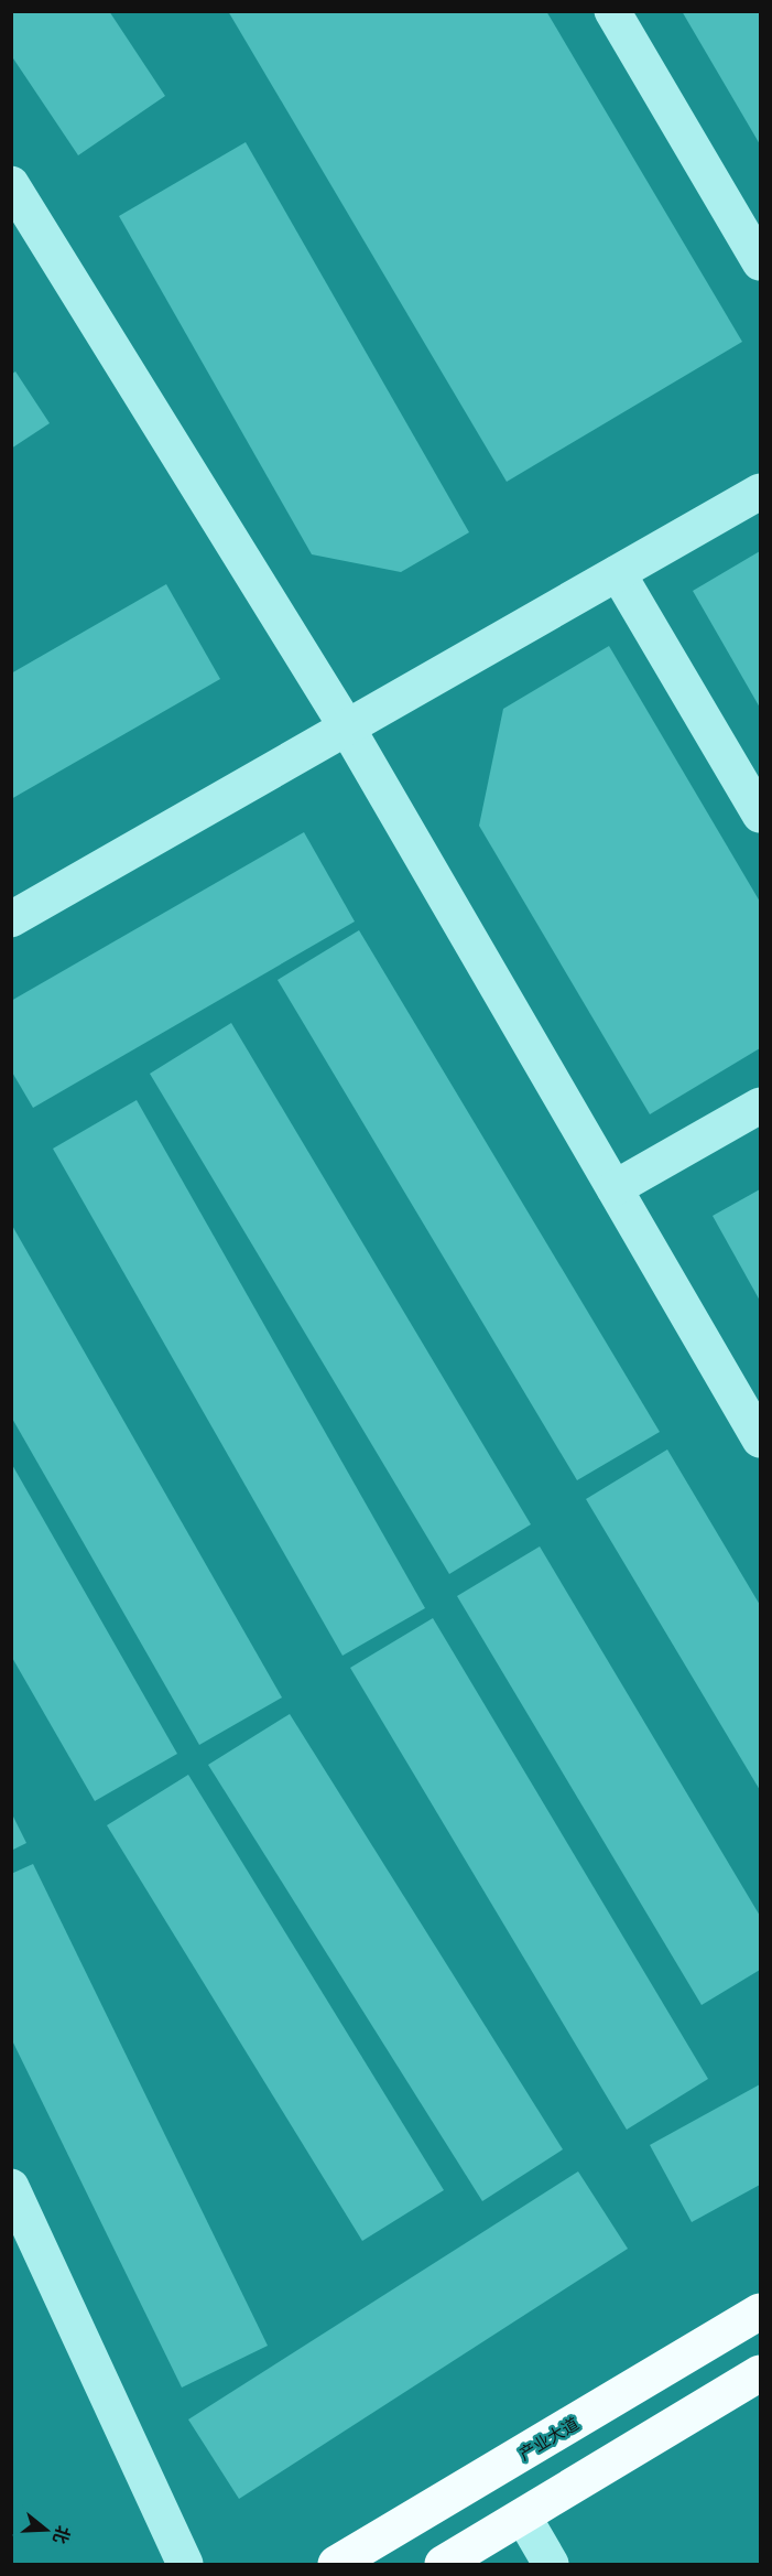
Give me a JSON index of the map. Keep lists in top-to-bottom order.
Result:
{
  "streets": {
    "main road": ["产业大道"]
  },
  "north": "right"
}
